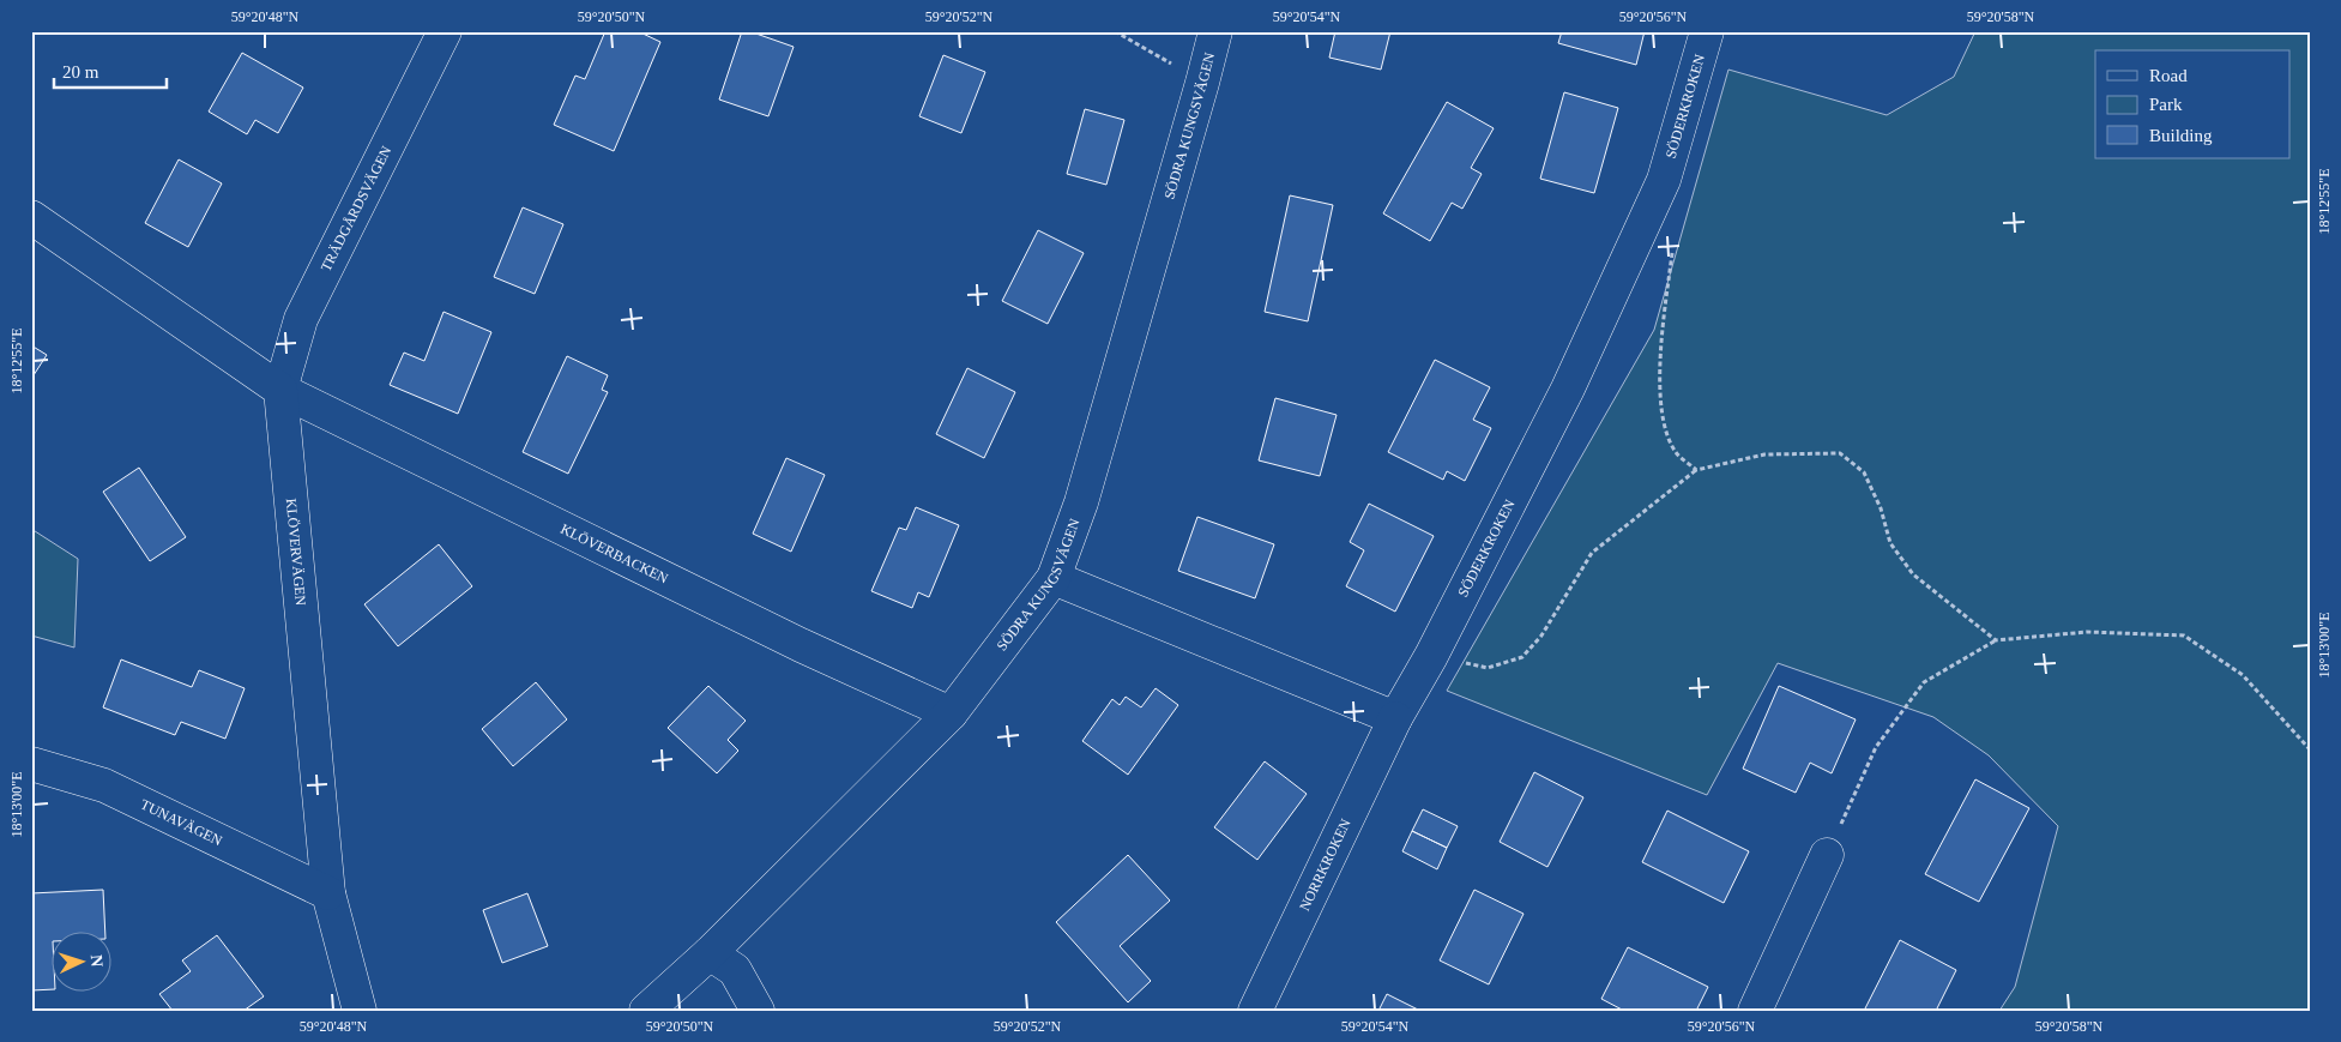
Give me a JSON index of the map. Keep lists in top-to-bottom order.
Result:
{
  "streets": {
    "street": [
      "SÖDERKROKEN",
      "SÖDRA KUNGSVÄGEN",
      "TRÄDGÅRDSVÄGEN",
      "KLÖVERVÄGEN",
      "KLÖVERBACKEN",
      "TUNAVÄGEN",
      "NORRKROKEN"
    ]
  },
  "crossings": [
    ["SÖDERKROKEN", "NORRKROKEN"],
    ["SÖDRA KUNGSVÄGEN", "KLÖVERBACKEN"],
    ["TRÄDGÅRDSVÄGEN", "KLÖVERVÄGEN"],
    ["TRÄDGÅRDSVÄGEN", "KLÖVERBACKEN"],
    ["KLÖVERVÄGEN", "KLÖVERBACKEN"],
    ["KLÖVERVÄGEN", "TUNAVÄGEN"]
  ],
  "legend": ["Road", "Park", "Building"],
  "scale_bar": "20 m",
  "north": "right",
  "coordinates": [
    "59°20'48\"N",
    "59°20'50\"N",
    "59°20'52\"N",
    "59°20'54\"N",
    "59°20'56\"N",
    "59°20'58\"N",
    "18°12'55\"E",
    "18°13'00\"E"
  ]
}
